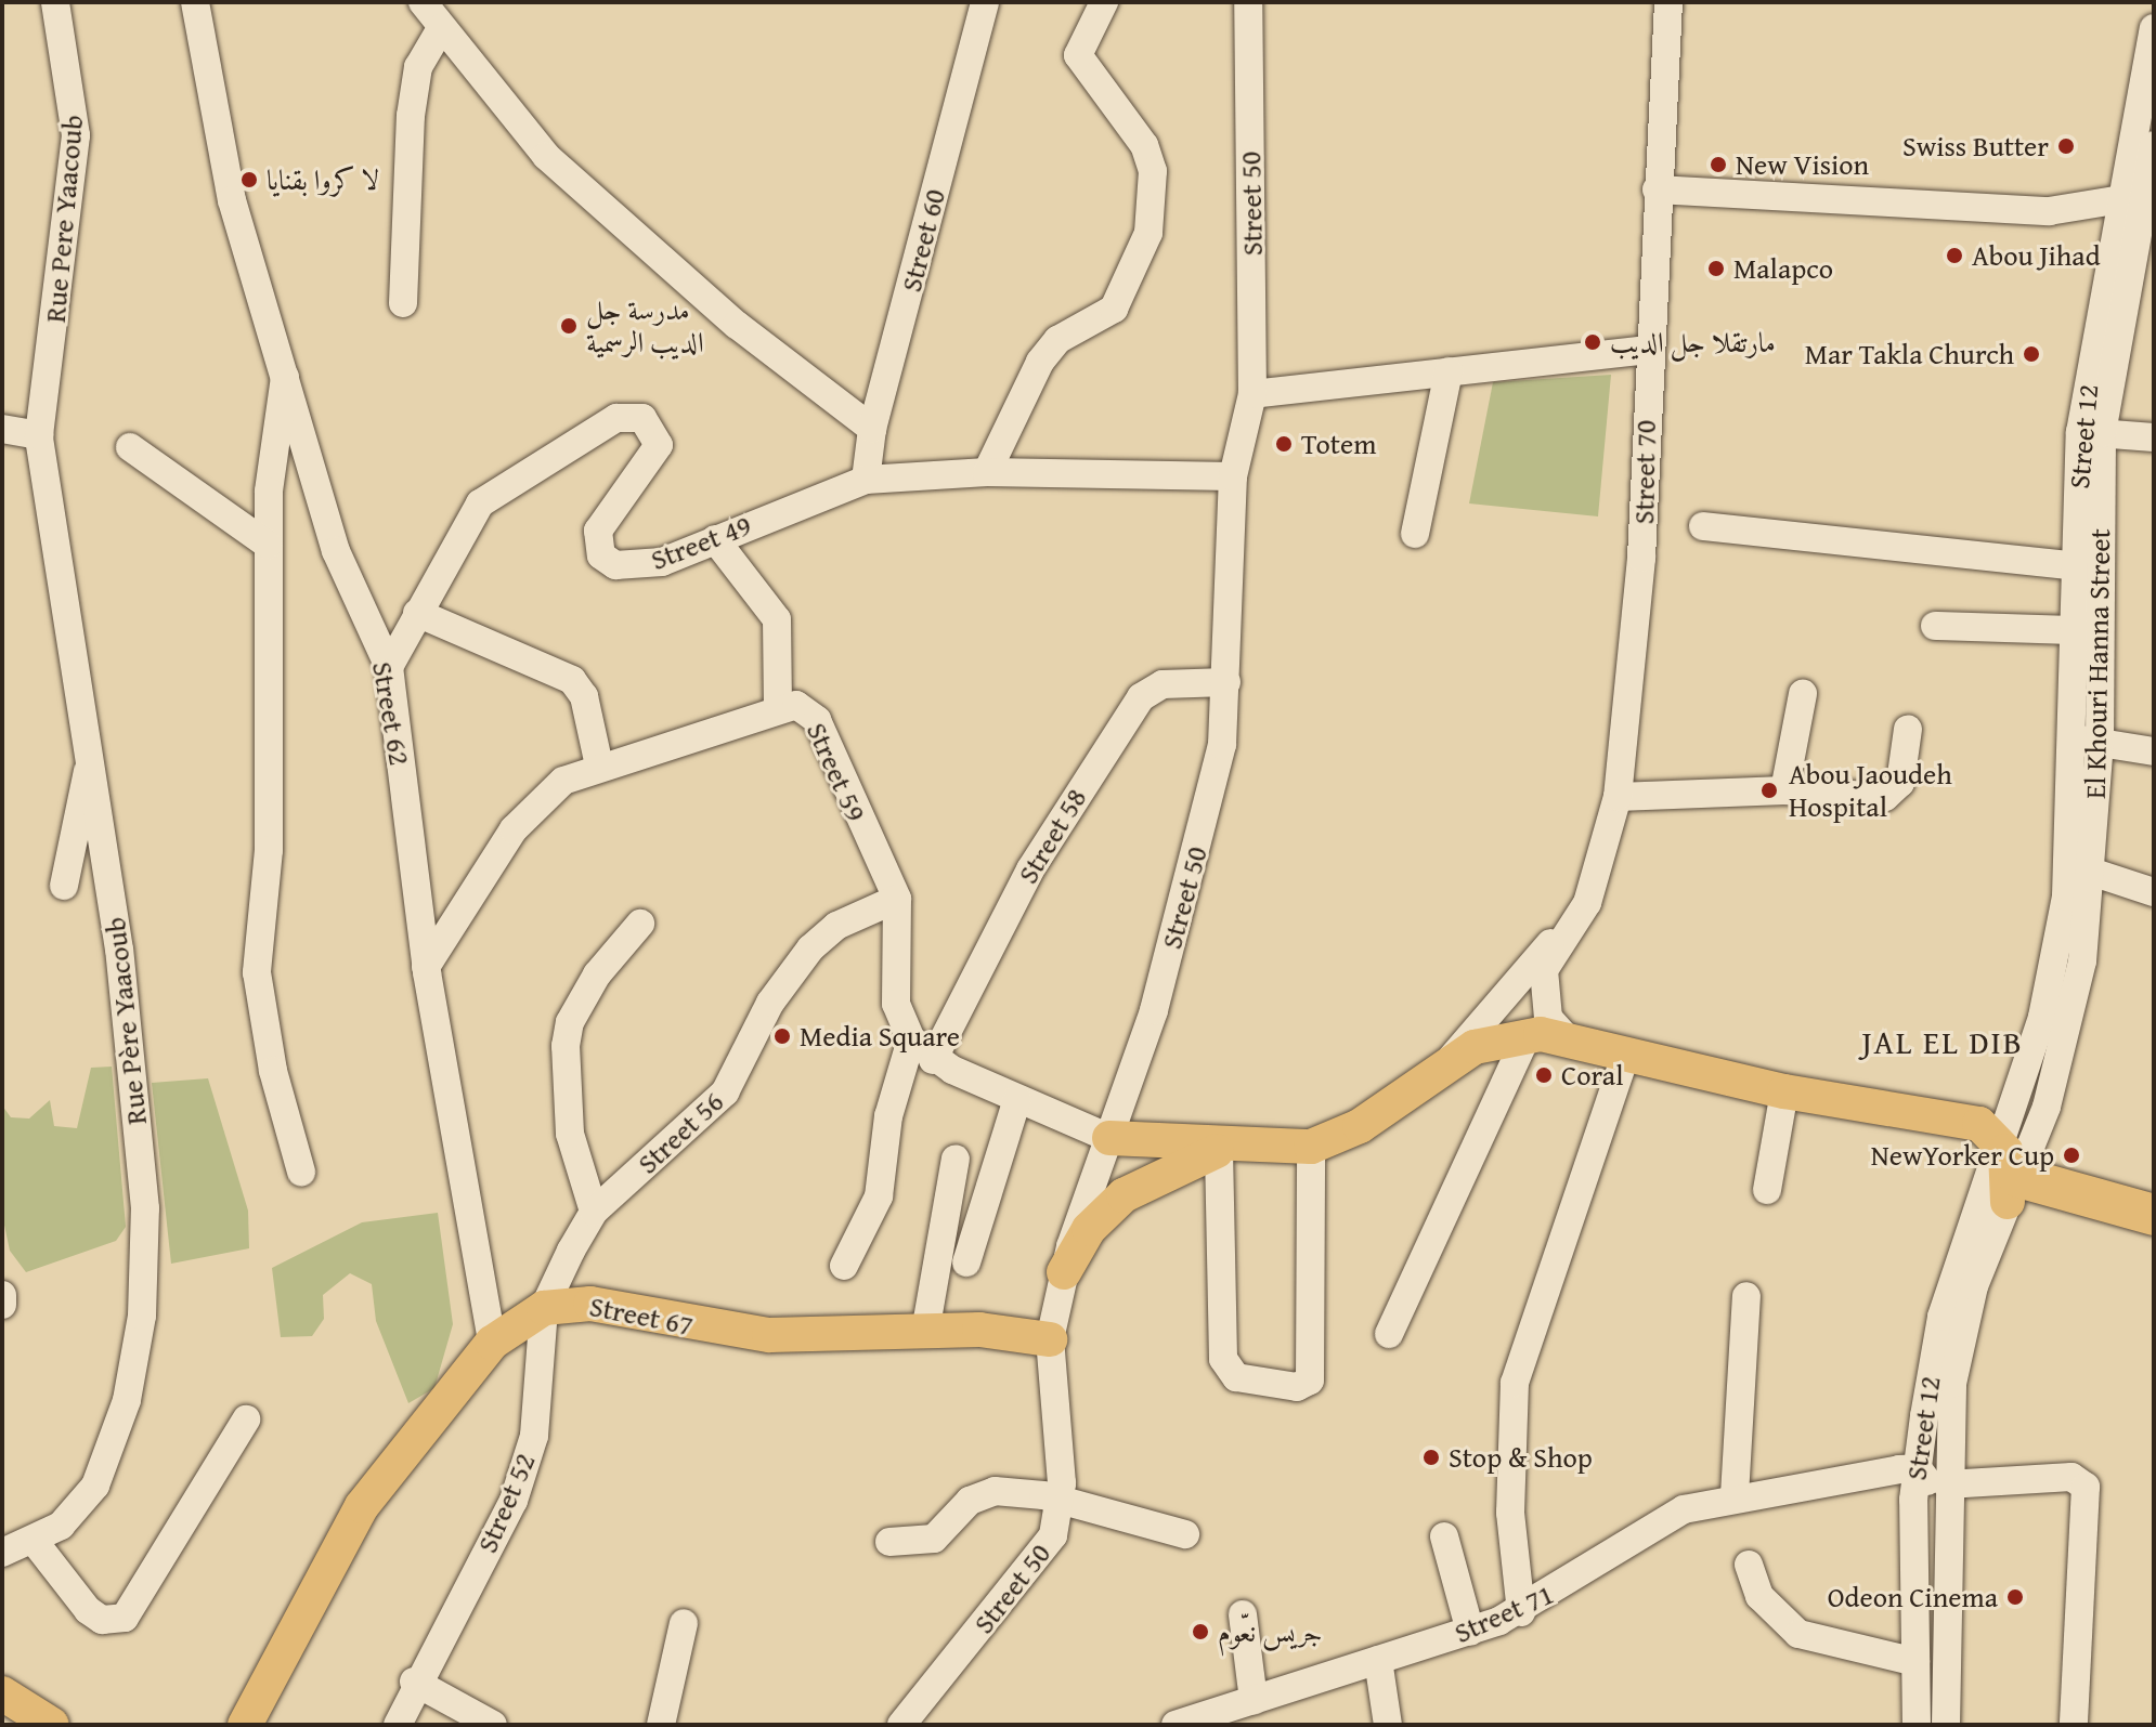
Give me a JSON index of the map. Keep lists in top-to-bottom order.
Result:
{
  "streets": {
    "main road": ["Street 67"],
    "street": [
      "Street 50",
      "Rue Pere Yaacoub",
      "Street 60",
      "Street 12",
      "Street 70",
      "Street 49",
      "El Khouri Hanna Street",
      "Street 62",
      "Street 59",
      "Street 58",
      "Rue Père Yaacoub",
      "Street 56",
      "Street 52",
      "Street 71"
    ]
  },
  "crossings": [
    ["Street 50", "Street 49"],
    ["Street 50", "Street 59"],
    ["Street 50", "Street 58"],
    ["Street 50", "Street 67"],
    ["Rue Pere Yaacoub", "Rue Père Yaacoub"],
    ["Street 60", "Street 49"],
    ["Street 12", "El Khouri Hanna Street"],
    ["Street 12", "Street 71"],
    ["Street 49", "Street 62"],
    ["Street 62", "Street 59"],
    ["Street 62", "Street 67"],
    ["Street 59", "Street 58"],
    ["Street 59", "Street 56"],
    ["Street 56", "Street 67"],
    ["Street 56", "Street 52"],
    ["Street 67", "Street 52"]
  ],
  "districts": ["JAL EL DIB"],
  "places": [
    "Swiss Butter",
    "New Vision",
    "لا كروا بقنايا",
    "Abou Jihad",
    "Malapco",
    "مدرسة جل الديب الرسمية",
    "مارتقلا جل الديب",
    "Mar Takla Church",
    "Totem",
    "Abou Jaoudeh Hospital",
    "Media Square",
    "Coral",
    "NewYorker Cup",
    "Stop & Shop",
    "Odeon Cinema",
    "جريس نعّوم"
  ]
}
